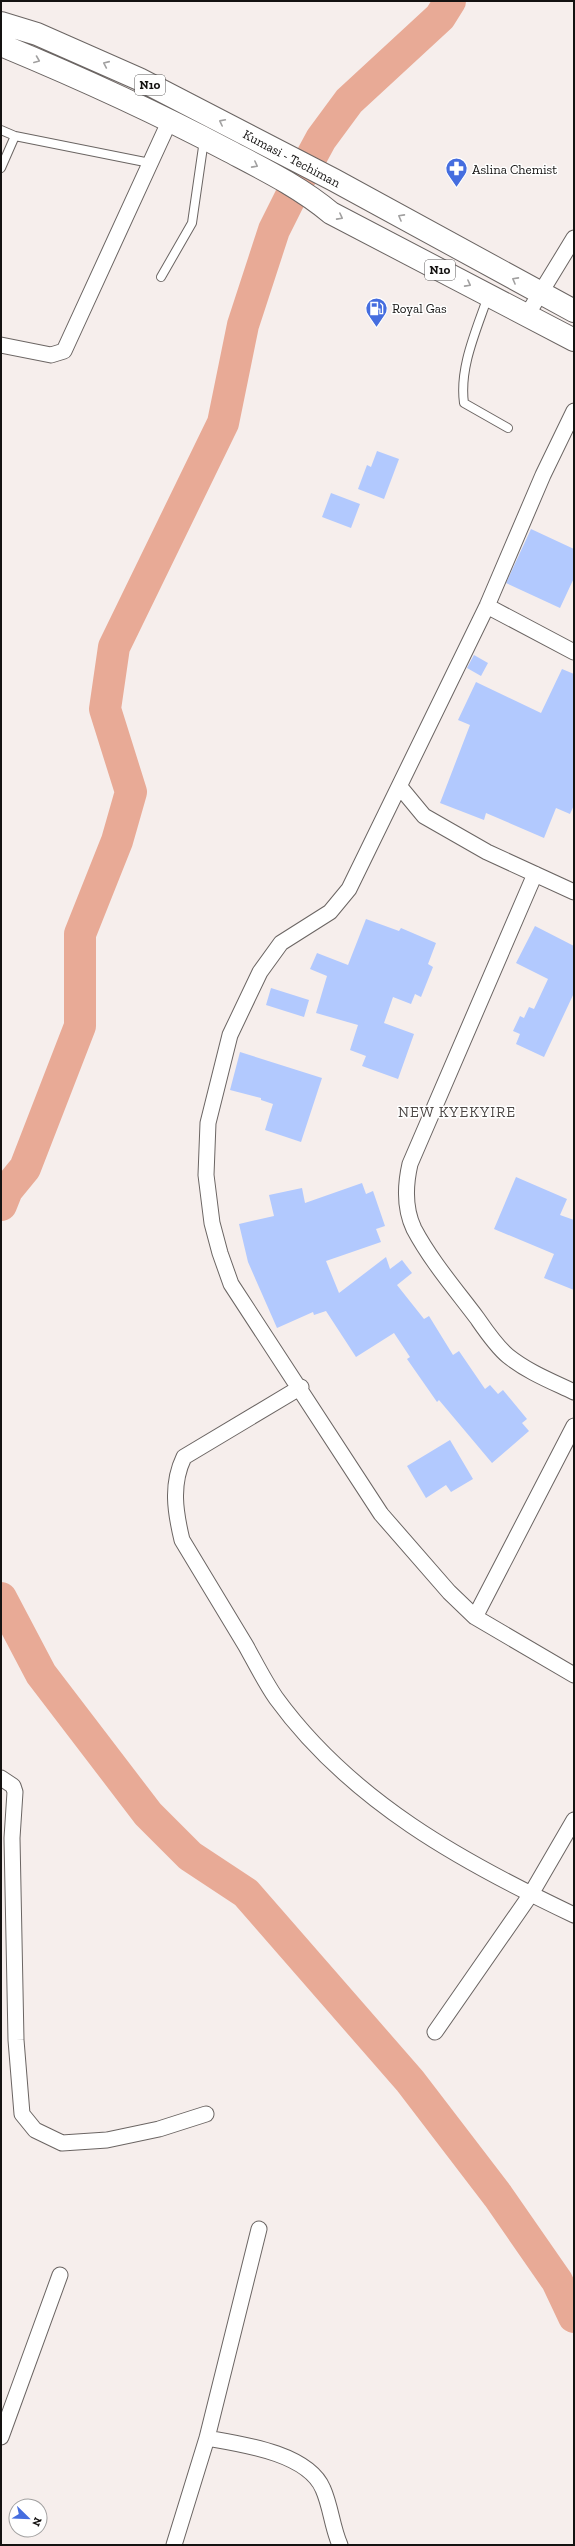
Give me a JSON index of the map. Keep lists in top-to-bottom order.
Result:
{
  "streets": {
    "highway": ["N10", "Kumasi - Techiman"]
  },
  "districts": ["NEW KYEKYIRE"],
  "places": {
    "pharmacy": ["Aslina Chemist"],
    "fuel station": ["Royal Gas"]
  },
  "north": "bottom right"
}
